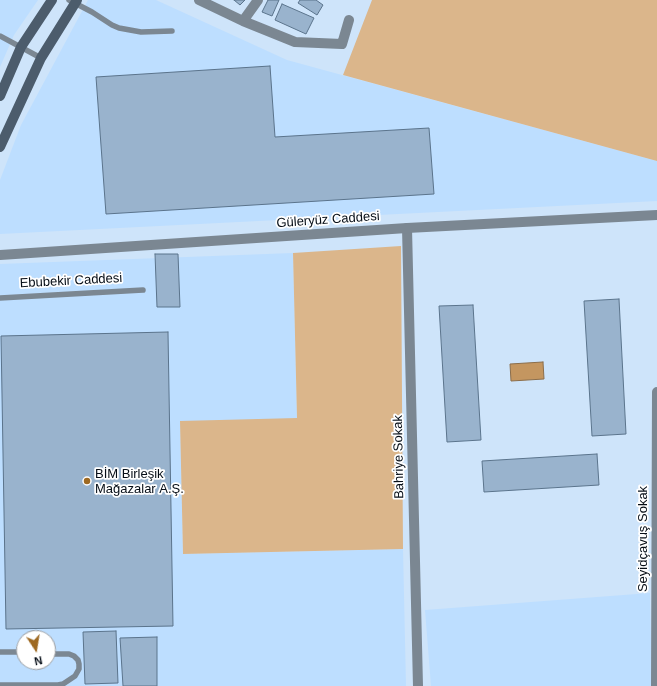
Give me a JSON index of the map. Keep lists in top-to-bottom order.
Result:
{
  "streets": {
    "street": ["Güleryüz Caddesi", "Bahriye Sokak", "Seyidçavuş Sokak"],
    "lane": ["Ebubekir Caddesi"]
  },
  "crossings": [
    ["Güleryüz Caddesi", "Bahriye Sokak"]
  ],
  "places": ["BİM Birleşik Mağazalar A.Ş."],
  "north": "bottom"
}
